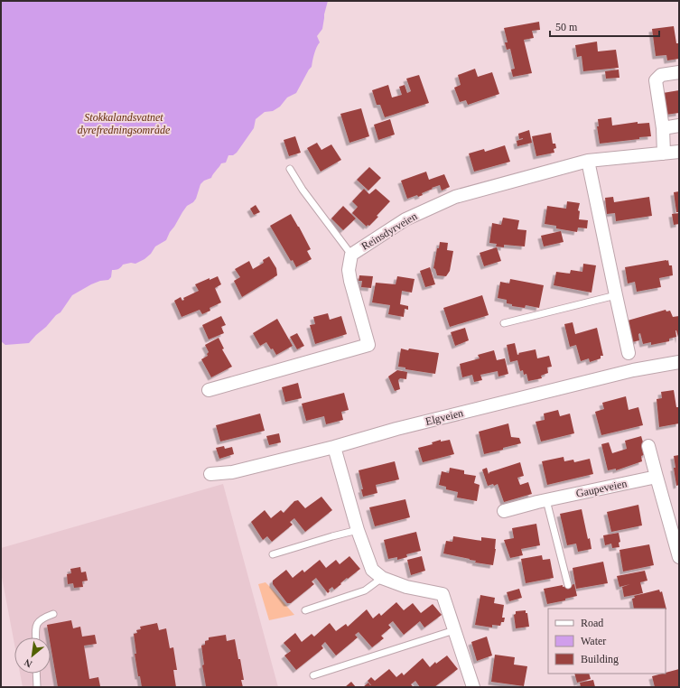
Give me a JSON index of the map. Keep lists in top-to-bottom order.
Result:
{
  "streets": {
    "street": ["Reinsdyrveien", "Elgveien", "Gaupeveien"]
  },
  "parks": ["Stokkalandsvatnet dyrefredningsområde"],
  "legend": ["Road", "Water", "Building"],
  "scale_bar": "50 m",
  "north": "bottom left"
}
